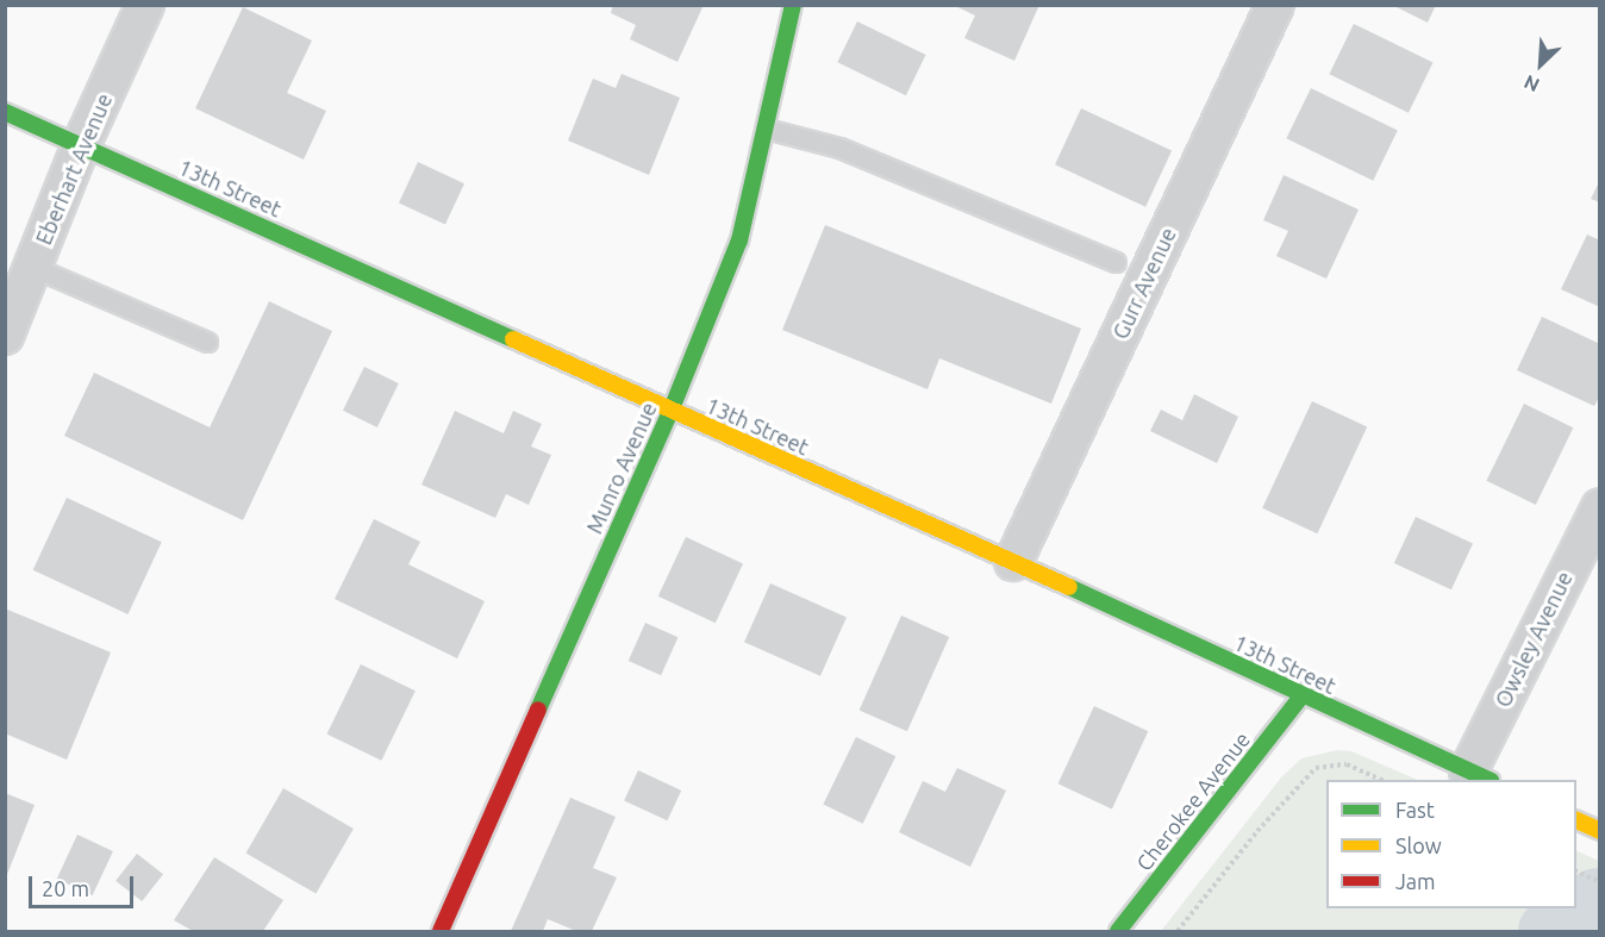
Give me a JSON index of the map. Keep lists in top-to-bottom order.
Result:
{
  "streets": {
    "main road": ["13th Street", "Munro Avenue", "Cherokee Avenue"],
    "street": ["Eberhart Avenue", "Gurr Avenue", "Owsley Avenue"]
  },
  "crossings": [
    ["Eberhart Avenue", "13th Street"],
    ["13th Street", "Gurr Avenue"],
    ["13th Street", "Munro Avenue"],
    ["13th Street", "Owsley Avenue"],
    ["13th Street", "Cherokee Avenue"]
  ],
  "legend": ["Fast", "Slow", "Jam"],
  "scale_bar": "20 m",
  "north": "bottom left"
}
